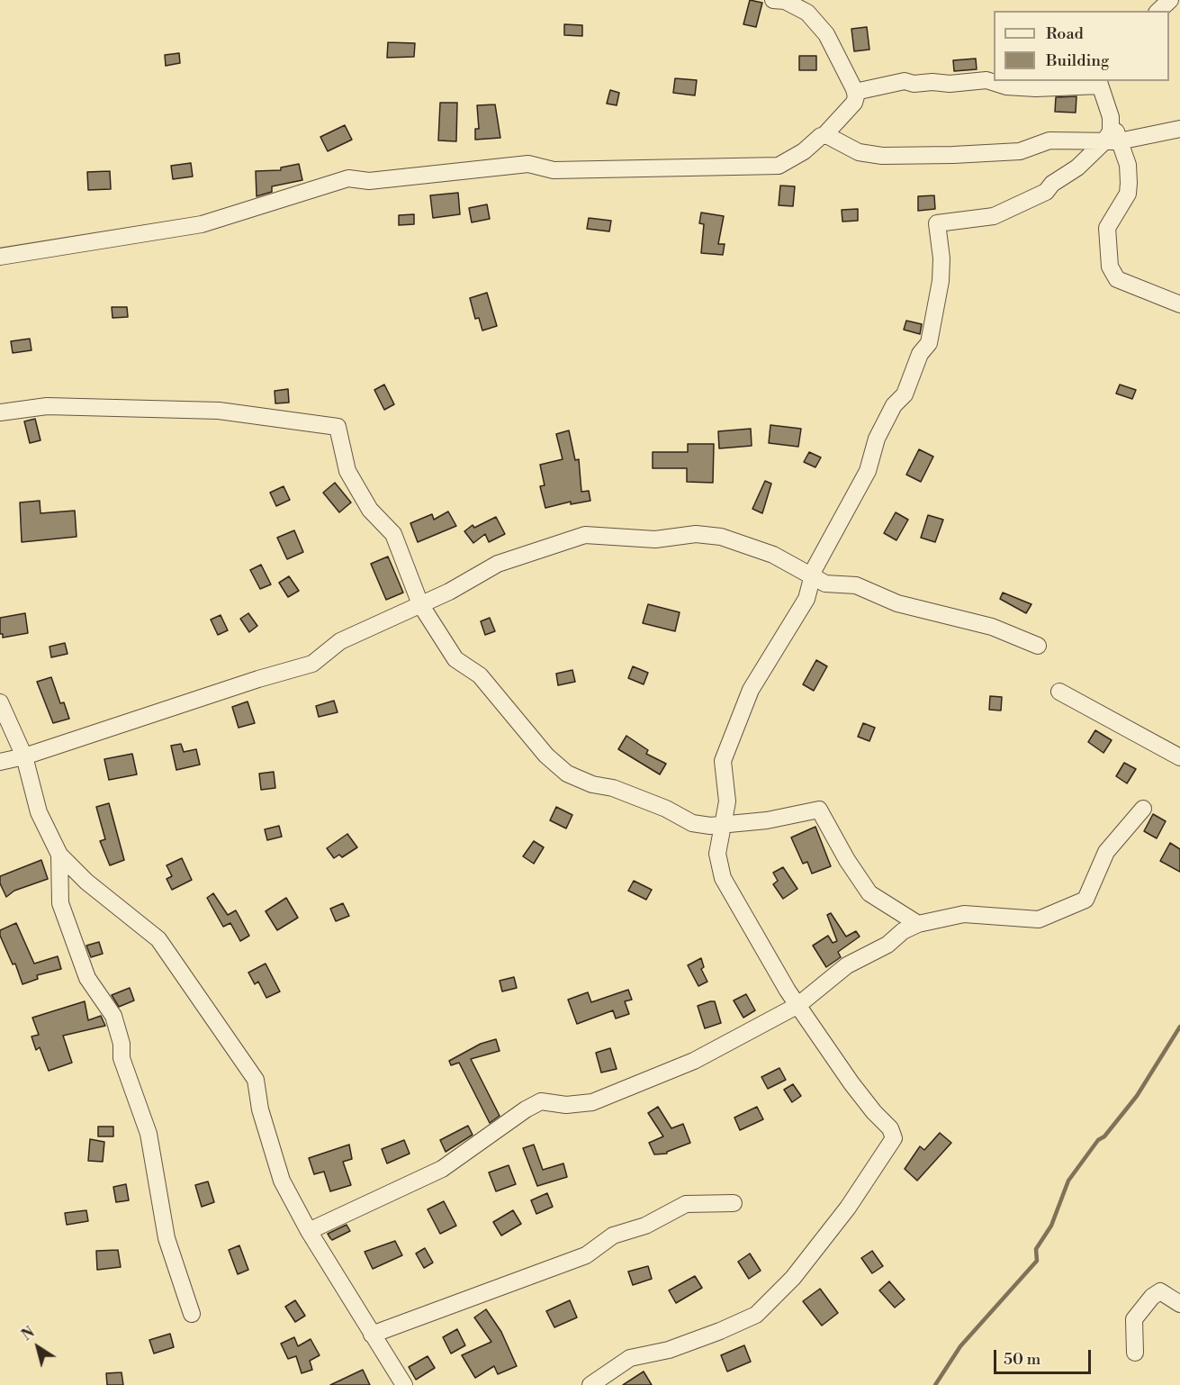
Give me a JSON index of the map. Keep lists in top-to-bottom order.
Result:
{
  "legend": ["Road", "Building"],
  "scale_bar": "50 m",
  "north": "top left"
}
